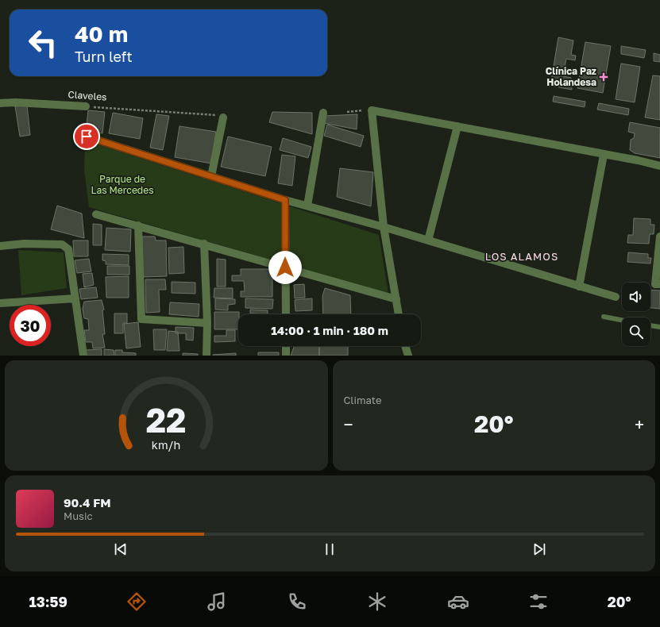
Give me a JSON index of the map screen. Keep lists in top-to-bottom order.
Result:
{
  "streets": {
    "street": ["Claveles"]
  },
  "districts": ["LOS ALAMOS"],
  "parks": ["Parque de Las Mercedes"],
  "places": {
    "health": ["Clínica Paz Holandesa"]
  },
  "page": {
    "turn": ["40 m", "Turn left"],
    "limit": "30",
    "trip": "14:00 · 1 min · 180 m",
    "tile": "Climate",
    "heat": ["−", "20°", "+"],
    "song": ["90.4 FM", "Music"],
    "tabs": ["13:59", "20°"],
    "gauge": ["22", "km/h"]
  }
}
